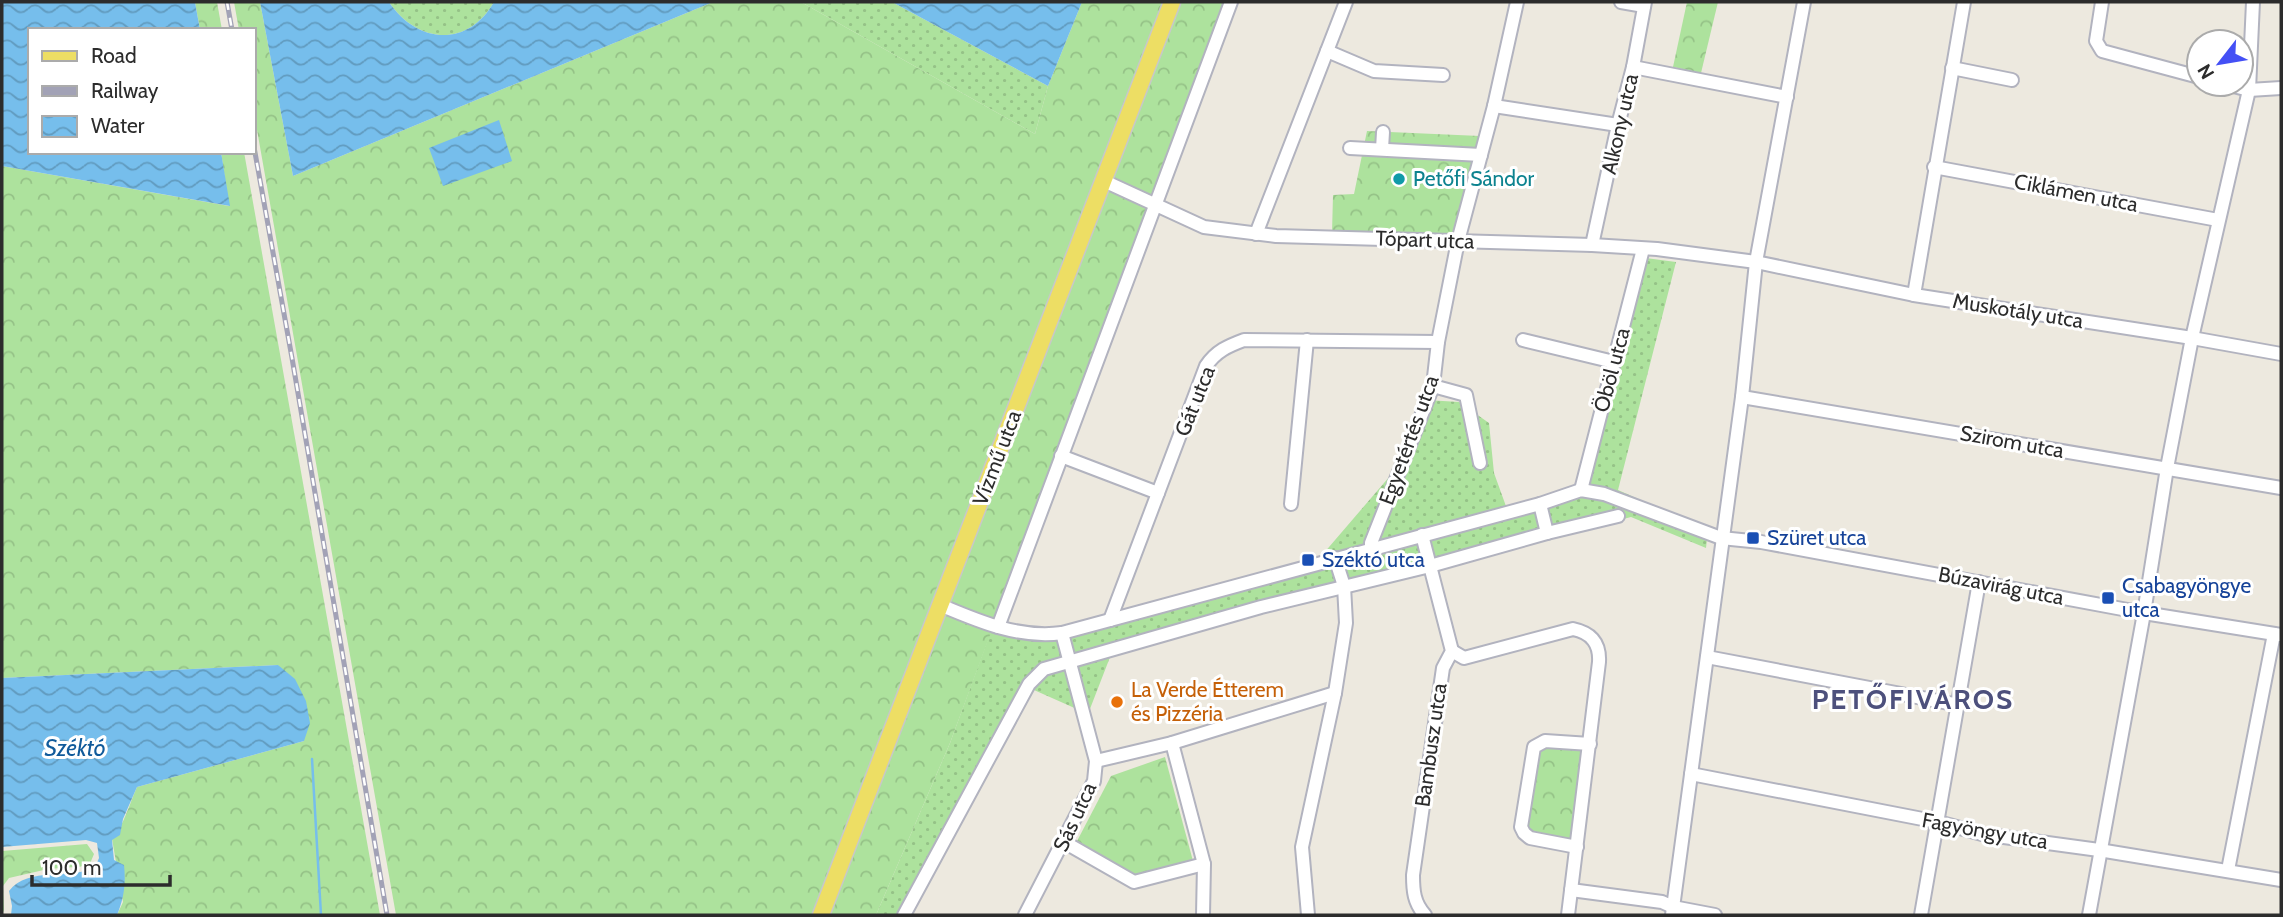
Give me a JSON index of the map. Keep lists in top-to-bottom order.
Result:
{
  "streets": {
    "main road": ["Vízmű utca"],
    "street": [
      "Alkony utca",
      "Ciklámen utca",
      "Tópart utca",
      "Muskotály utca",
      "Öböl utca",
      "Gát utca",
      "Egyetértés utca",
      "Szirom utca",
      "Búzavirág utca",
      "Bambusz utca",
      "Sás utca",
      "Fagyöngy utca"
    ]
  },
  "crossings": [
    ["Alkony utca", "Tópart utca"],
    ["Tópart utca", "Muskotály utca"],
    ["Tópart utca", "Öböl utca"],
    ["Tópart utca", "Egyetértés utca"],
    ["Tópart utca", "Vízmű utca"],
    ["Gát utca", "Egyetértés utca"]
  ],
  "districts": ["PETŐFIVÁROS"],
  "water": ["Széktó"],
  "places": {
    "other": ["Petőfi Sándor", "La Verde Étterem és Pizzéria"],
    "transit": ["Szüret utca", "Széktó utca", "Csabagyöngye utca"]
  },
  "legend": ["Road", "Railway", "Water"],
  "scale_bar": "100 m",
  "north": "bottom left"
}
